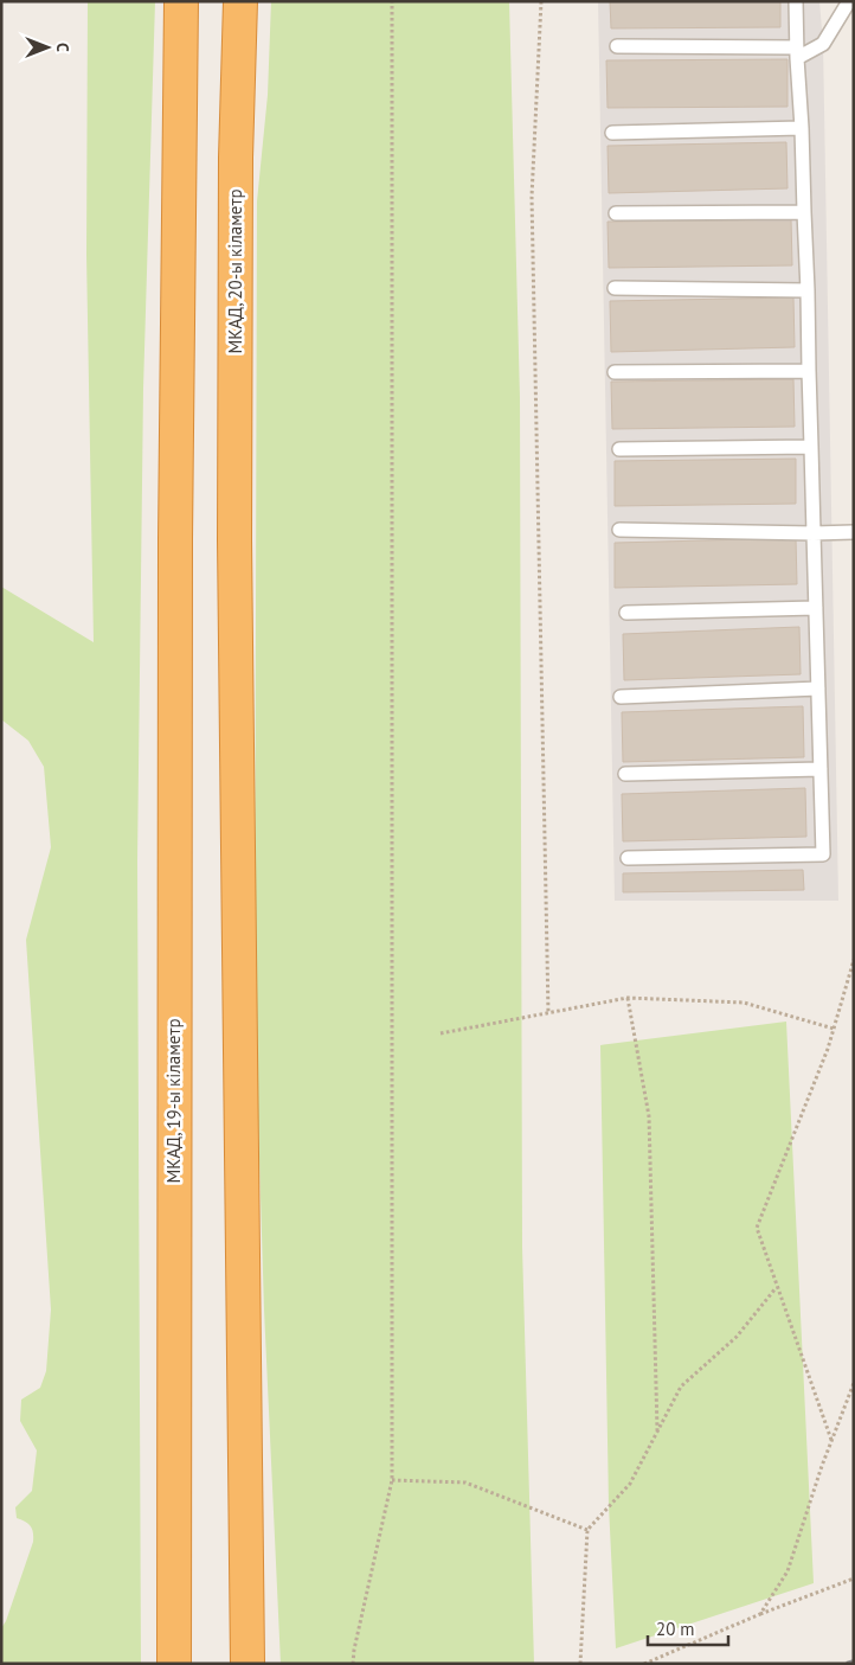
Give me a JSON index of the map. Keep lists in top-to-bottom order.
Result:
{
  "streets": {
    "highway": ["МКАД, 20-ы кіламетр", "МКАД, 19-ы кіламетр"]
  },
  "scale_bar": "20 m",
  "north": "right"
}
